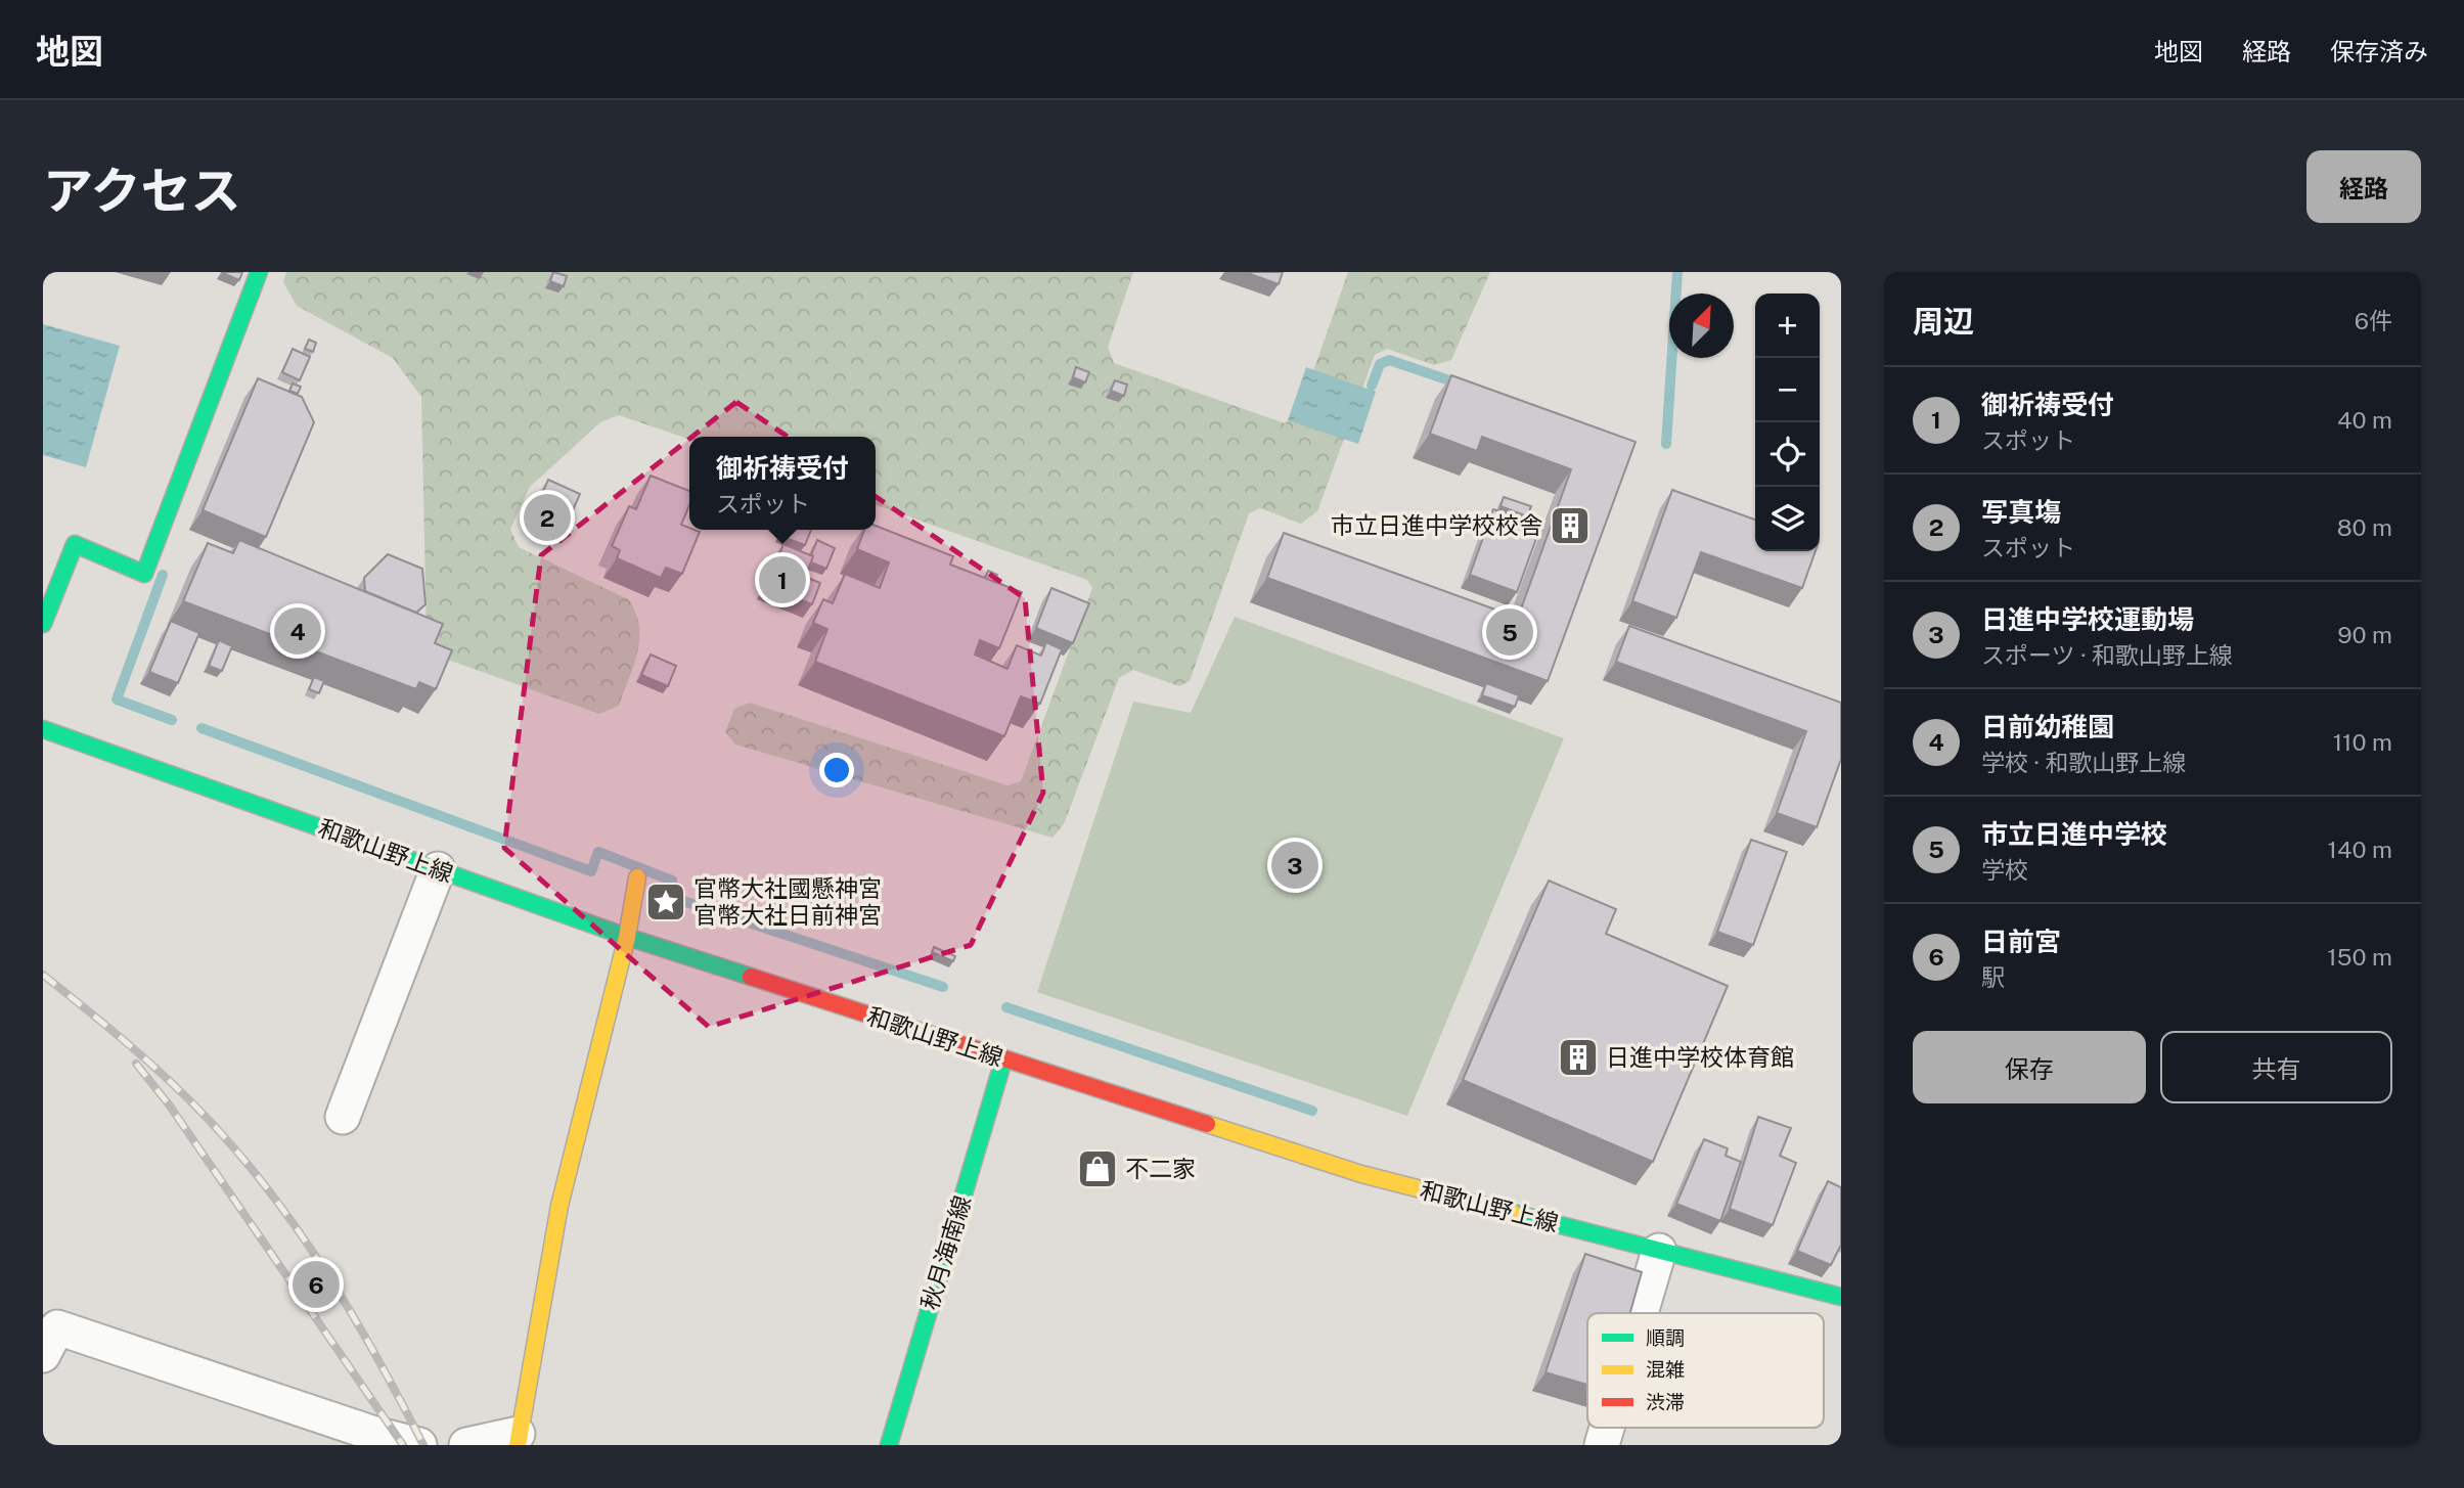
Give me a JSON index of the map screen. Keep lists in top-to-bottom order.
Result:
{
  "streets": {
    "main road": ["和歌山野上線", "秋月海南線"]
  },
  "crossings": [
    ["和歌山野上線", "秋月海南線"]
  ],
  "places": {
    "building": ["市立日進中学校校舎", "日進中学校体育館"],
    "place": ["官幣大社國懸神宮 官幣大社日前神宮"],
    "shop": ["不二家"]
  },
  "legend": ["順調", "混雑", "渋滞"],
  "north": "top right",
  "page": {
    "header": "地図",
    "nav": ["地図", "経路", "保存済み"],
    "title": "アクセス",
    "buttons": [
      "経路",
      ["保存", "共有"]
    ],
    "heading": ["周辺", "6件"],
    "map_buttons": ["+", "−"],
    "list": [
      {
        "mark": "1",
        "name": "御祈祷受付",
        "note": "スポット",
        "value": "40 m"
      },
      {
        "mark": "2",
        "name": "写真塲",
        "note": "スポット",
        "value": "80 m"
      },
      {
        "mark": "3",
        "name": "日進中学校運動場",
        "note": "スポーツ · 和歌山野上線",
        "value": "90 m"
      },
      {
        "mark": "4",
        "name": "日前幼稚園",
        "note": "学校 · 和歌山野上線",
        "value": "110 m"
      },
      {
        "mark": "5",
        "name": "市立日進中学校",
        "note": "学校",
        "value": "140 m"
      },
      {
        "mark": "6",
        "name": "日前宮",
        "note": "駅",
        "value": "150 m"
      }
    ],
    "popup": ["御祈祷受付", "スポット"],
    "pins": [
      "2",
      "1",
      "4",
      "5",
      "3",
      "6"
    ]
  }
}
